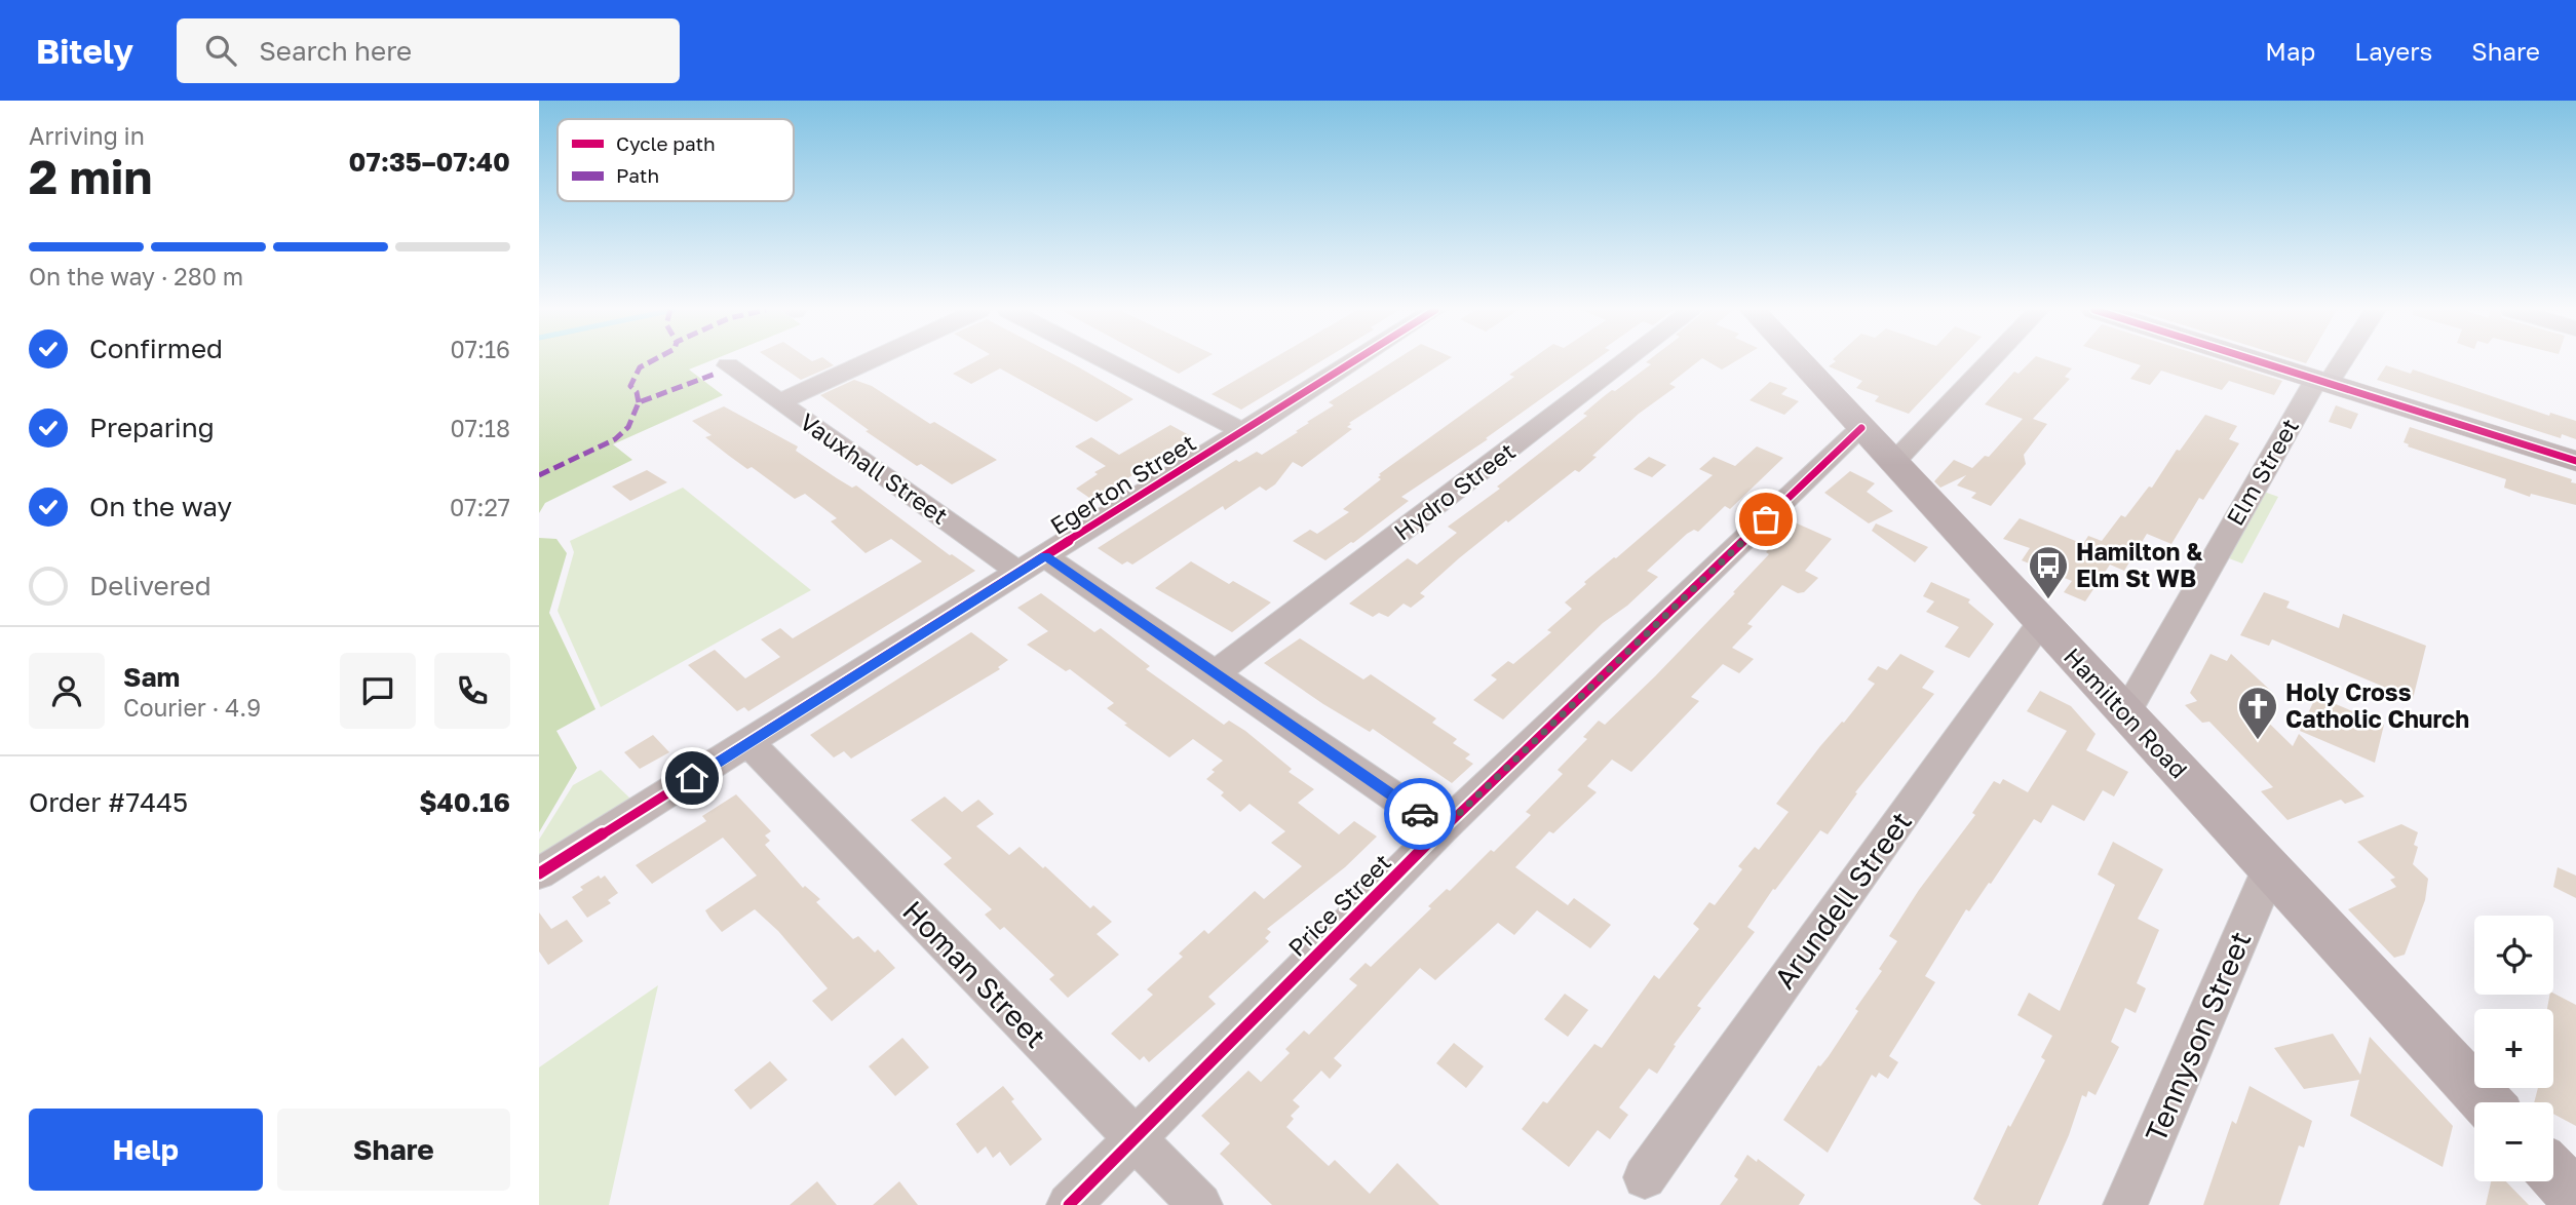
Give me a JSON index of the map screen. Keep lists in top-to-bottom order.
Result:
{
  "streets": {
    "main road": ["Hamilton Road"],
    "street": [
      "Vauxhall Street",
      "Elm Street",
      "Egerton Street",
      "Hydro Street",
      "Arundell Street",
      "Price Street",
      "Homan Street",
      "Tennyson Street"
    ]
  },
  "crossings": [
    ["Vauxhall Street", "Egerton Street"],
    ["Vauxhall Street", "Hydro Street"],
    ["Vauxhall Street", "Price Street"],
    ["Elm Street", "Hamilton Road"],
    ["Egerton Street", "Homan Street"],
    ["Hamilton Road", "Arundell Street"],
    ["Hamilton Road", "Price Street"],
    ["Hamilton Road", "Tennyson Street"],
    ["Price Street", "Homan Street"]
  ],
  "places": {
    "bus stop": ["Hamilton & Elm St WB"],
    "church": ["Holy Cross Catholic Church"]
  },
  "legend": ["Cycle path", "Path"],
  "page": {
    "header": "Bitely",
    "search": "Search here",
    "nav": ["Map", "Layers", "Share"],
    "heading": ["2 min", "Arriving in", "07:35–07:40"],
    "panel": [
      "Sam",
      "Courier · 4.9",
      "Order #7445",
      "$40.16"
    ],
    "bar": "On the way · 280 m",
    "list": [
      ["Confirmed", "07:16"],
      ["Preparing", "07:18"],
      ["On the way", "07:27"],
      "Delivered"
    ],
    "map_buttons": ["+", "−"],
    "buttons": ["Help", "Share"]
  }
}
